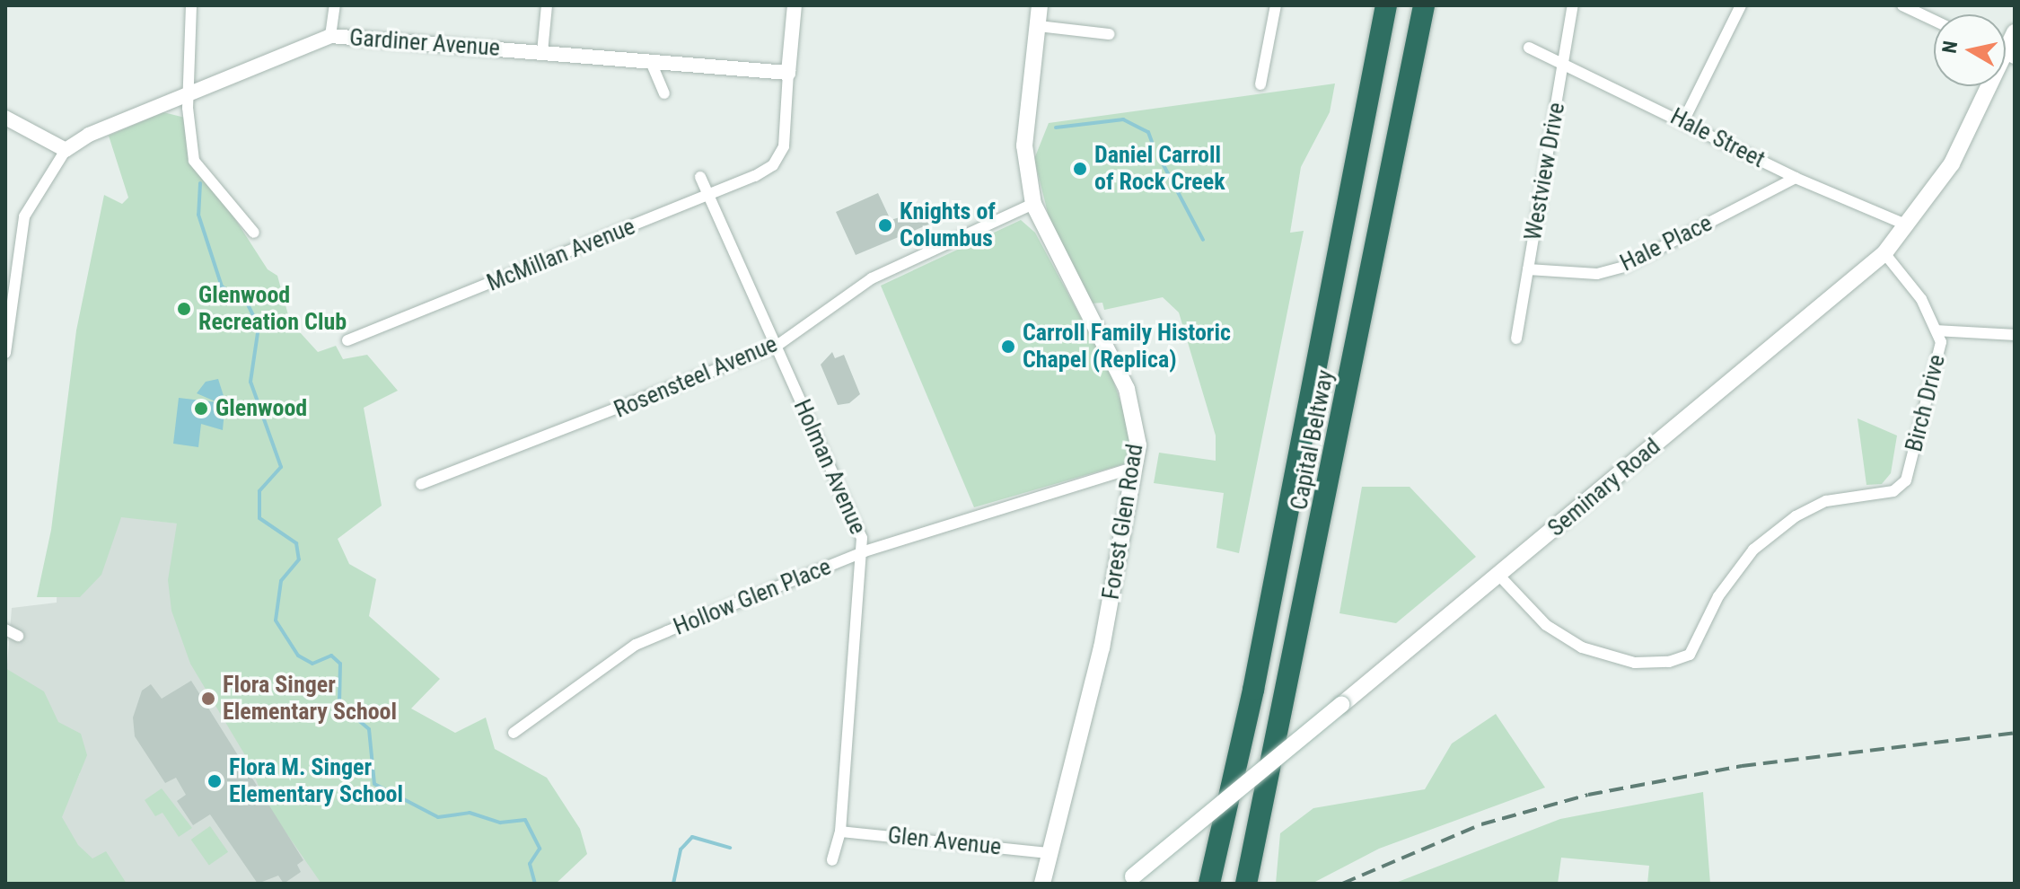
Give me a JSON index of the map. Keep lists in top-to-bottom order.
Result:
{
  "streets": {
    "highway": ["Capital Beltway"],
    "main road": ["Seminary Road", "Forest Glen Road"],
    "street": [
      "Gardiner Avenue",
      "Hale Street",
      "Westview Drive",
      "Hale Place",
      "McMillan Avenue",
      "Rosensteel Avenue",
      "Birch Drive",
      "Holman Avenue",
      "Hollow Glen Place",
      "Glen Avenue"
    ]
  },
  "crossings": [
    ["Gardiner Avenue", "McMillan Avenue"],
    ["Hale Street", "Westview Drive"],
    ["Hale Street", "Hale Place"],
    ["Hale Street", "Seminary Road"],
    ["Westview Drive", "Hale Place"],
    ["McMillan Avenue", "Holman Avenue"],
    ["Rosensteel Avenue", "Holman Avenue"],
    ["Rosensteel Avenue", "Forest Glen Road"],
    ["Birch Drive", "Seminary Road"],
    ["Holman Avenue", "Hollow Glen Place"],
    ["Holman Avenue", "Glen Avenue"],
    ["Forest Glen Road", "Hollow Glen Place"],
    ["Forest Glen Road", "Glen Avenue"]
  ],
  "places": [
    "Daniel Carroll of Rock Creek",
    "Knights of Columbus",
    "Glenwood Recreation Club",
    "Carroll Family Historic Chapel (Replica)",
    "Glenwood",
    "Flora Singer Elementary School",
    "Flora M. Singer Elementary School"
  ],
  "north": "left"
}
